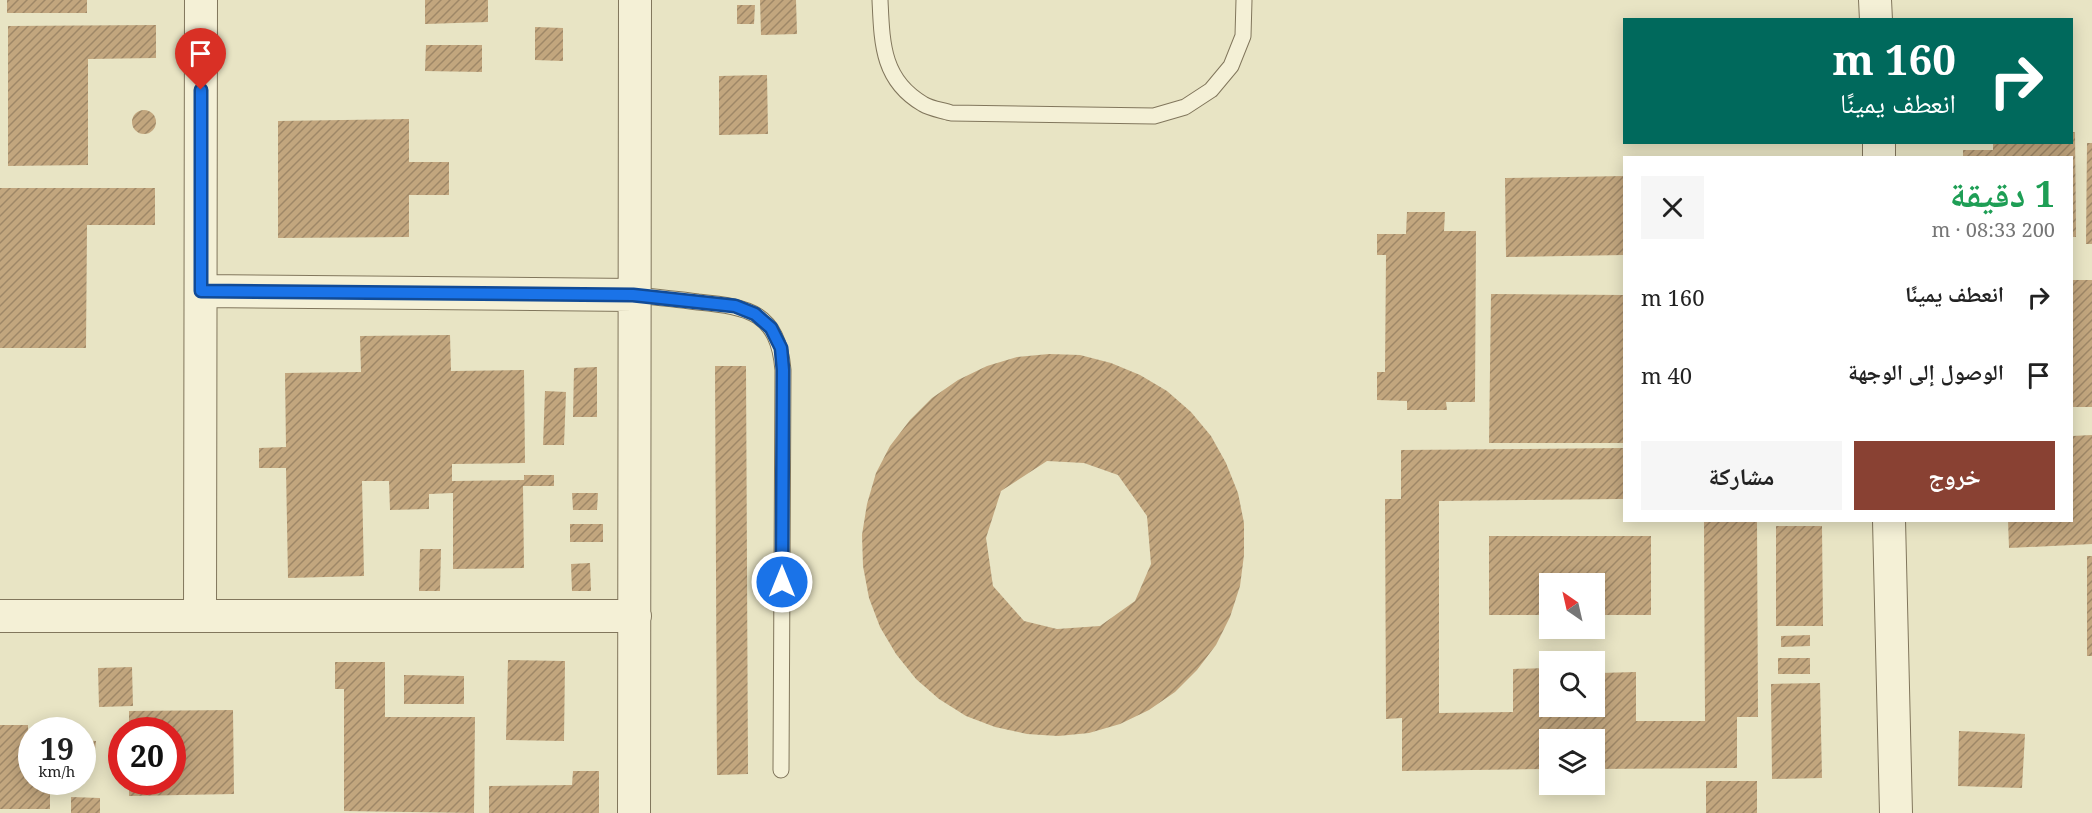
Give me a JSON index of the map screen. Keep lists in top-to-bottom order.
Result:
{
  "north": "top left",
  "page": {
    "turn": ["160 m", "انعطف يمينًا"],
    "heading": ["1 دقيقة", "200 m · 08:33"],
    "list": [
      {
        "name": "انعطف يمينًا",
        "value": "160 m"
      },
      {
        "name": "الوصول إلى الوجهة",
        "value": "40 m"
      }
    ],
    "buttons": ["خروج", "مشاركة"],
    "speed": "19 km/h",
    "limit": "20"
  }
}
